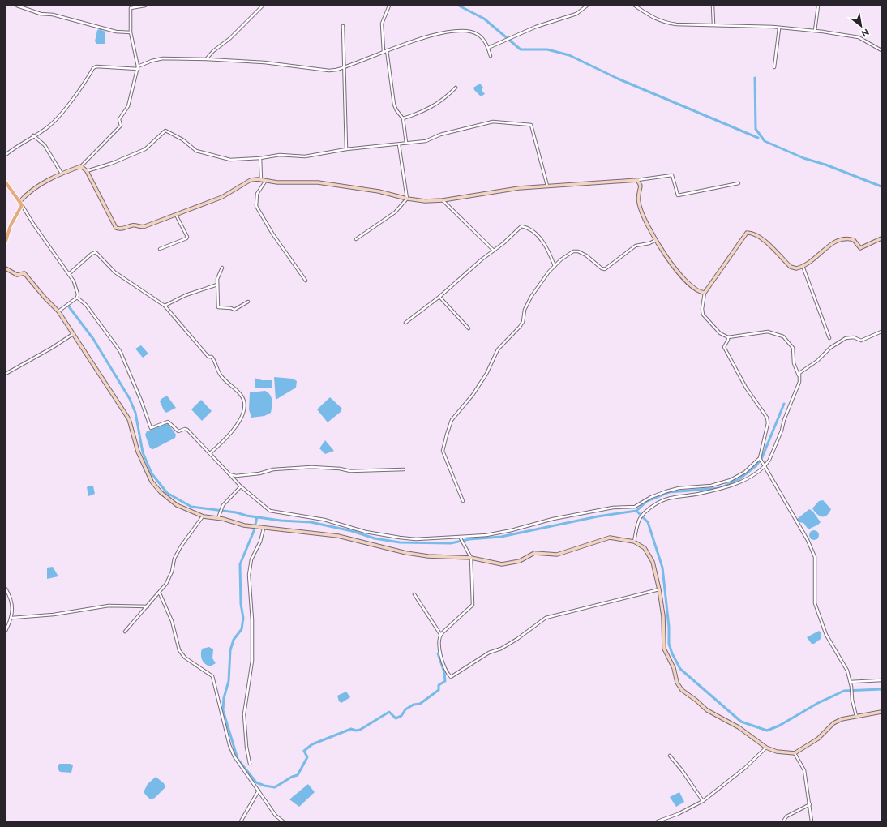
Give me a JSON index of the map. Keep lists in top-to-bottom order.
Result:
{
  "north": "bottom right"
}
